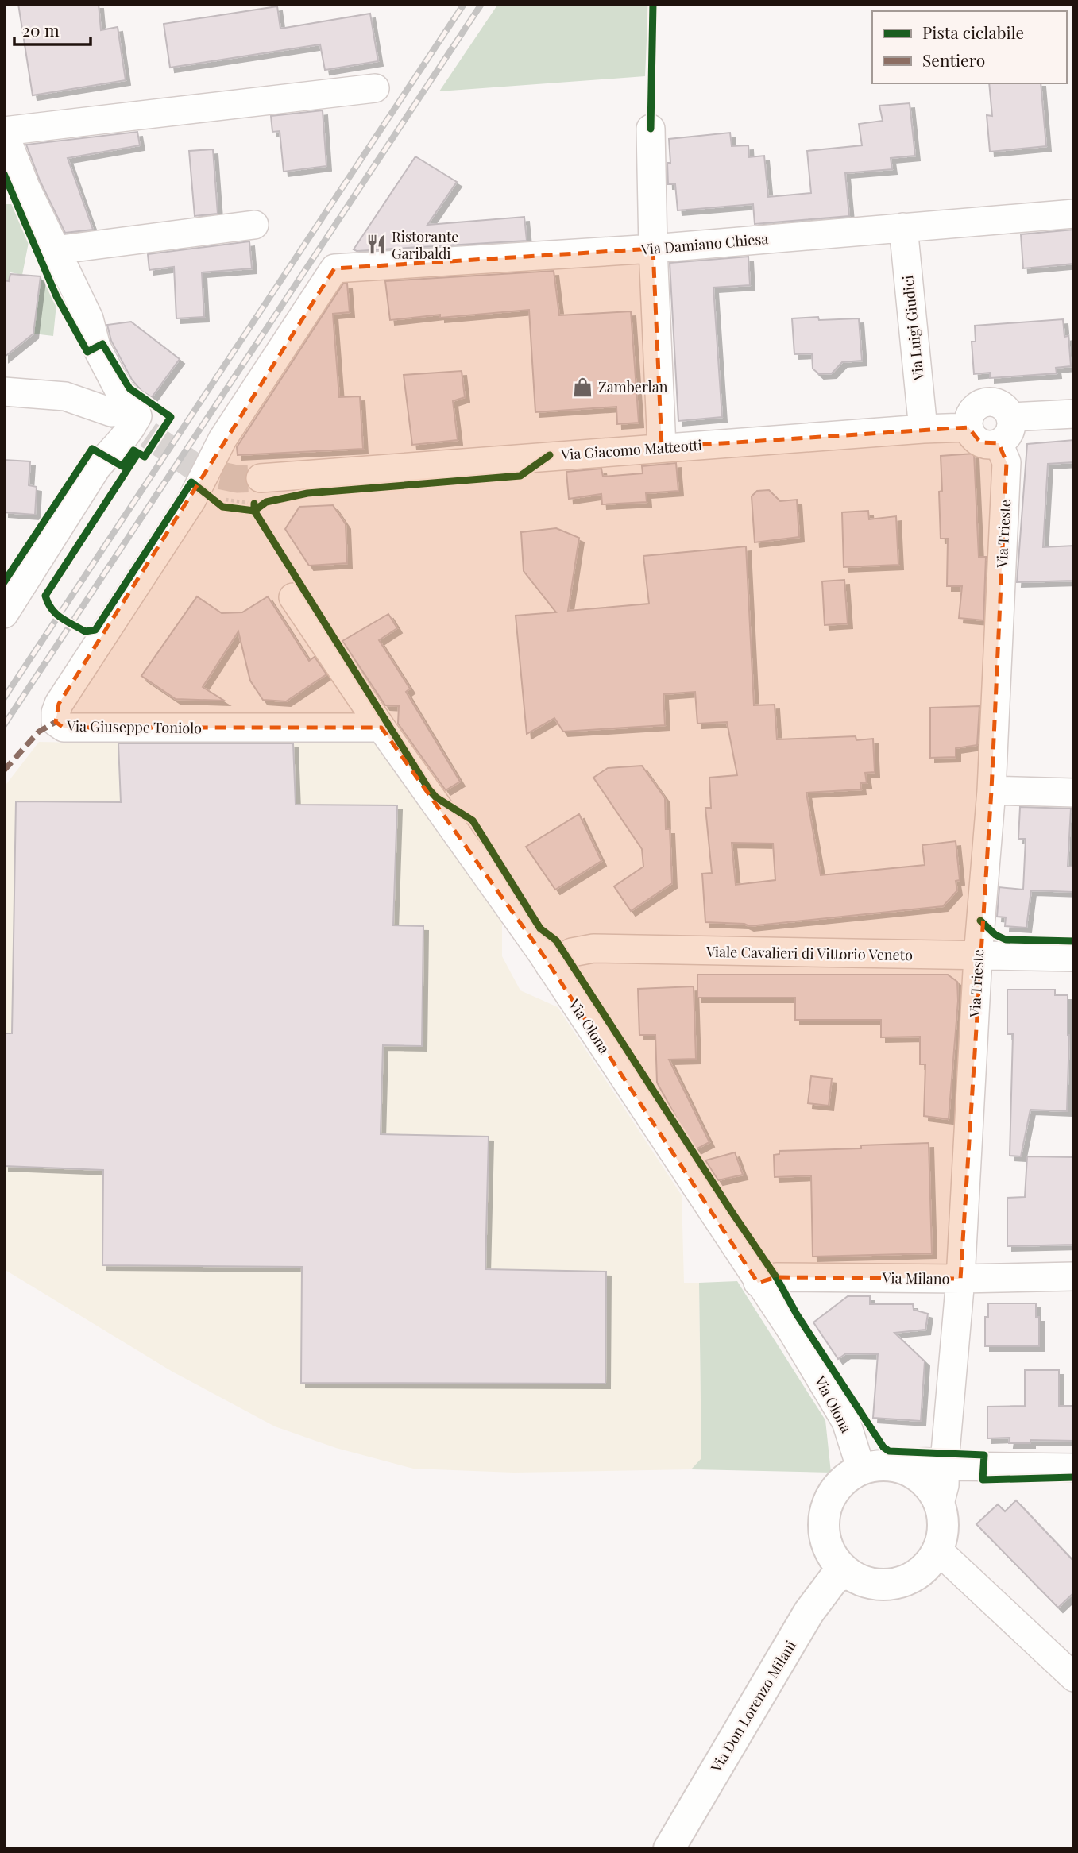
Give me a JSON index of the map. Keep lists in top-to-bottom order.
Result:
{
  "streets": {
    "main road": ["Via Don Lorenzo Milani"],
    "street": [
      "Via Damiano Chiesa",
      "Via Luigi Giudici",
      "Via Giacomo Matteotti",
      "Via Trieste",
      "Via Giuseppe Toniolo",
      "Viale Cavalieri di Vittorio Veneto",
      "Via Olona",
      "Via Milano"
    ]
  },
  "crossings": [
    ["Via Damiano Chiesa", "Via Luigi Giudici"],
    ["Via Damiano Chiesa", "Via Giuseppe Toniolo"],
    ["Via Luigi Giudici", "Via Giacomo Matteotti"],
    ["Via Giacomo Matteotti", "Via Trieste"],
    ["Via Trieste", "Viale Cavalieri di Vittorio Veneto"],
    ["Via Trieste", "Via Olona"],
    ["Via Trieste", "Via Milano"],
    ["Via Trieste", "Via Don Lorenzo Milani"],
    ["Via Giuseppe Toniolo", "Via Olona"],
    ["Viale Cavalieri di Vittorio Veneto", "Via Olona"],
    ["Via Olona", "Via Milano"],
    ["Via Olona", "Via Don Lorenzo Milani"]
  ],
  "places": {
    "restaurant": ["Ristorante Garibaldi"],
    "shop": ["Zamberlan"]
  },
  "legend": ["Pista ciclabile", "Sentiero"],
  "scale_bar": "20 m"
}
